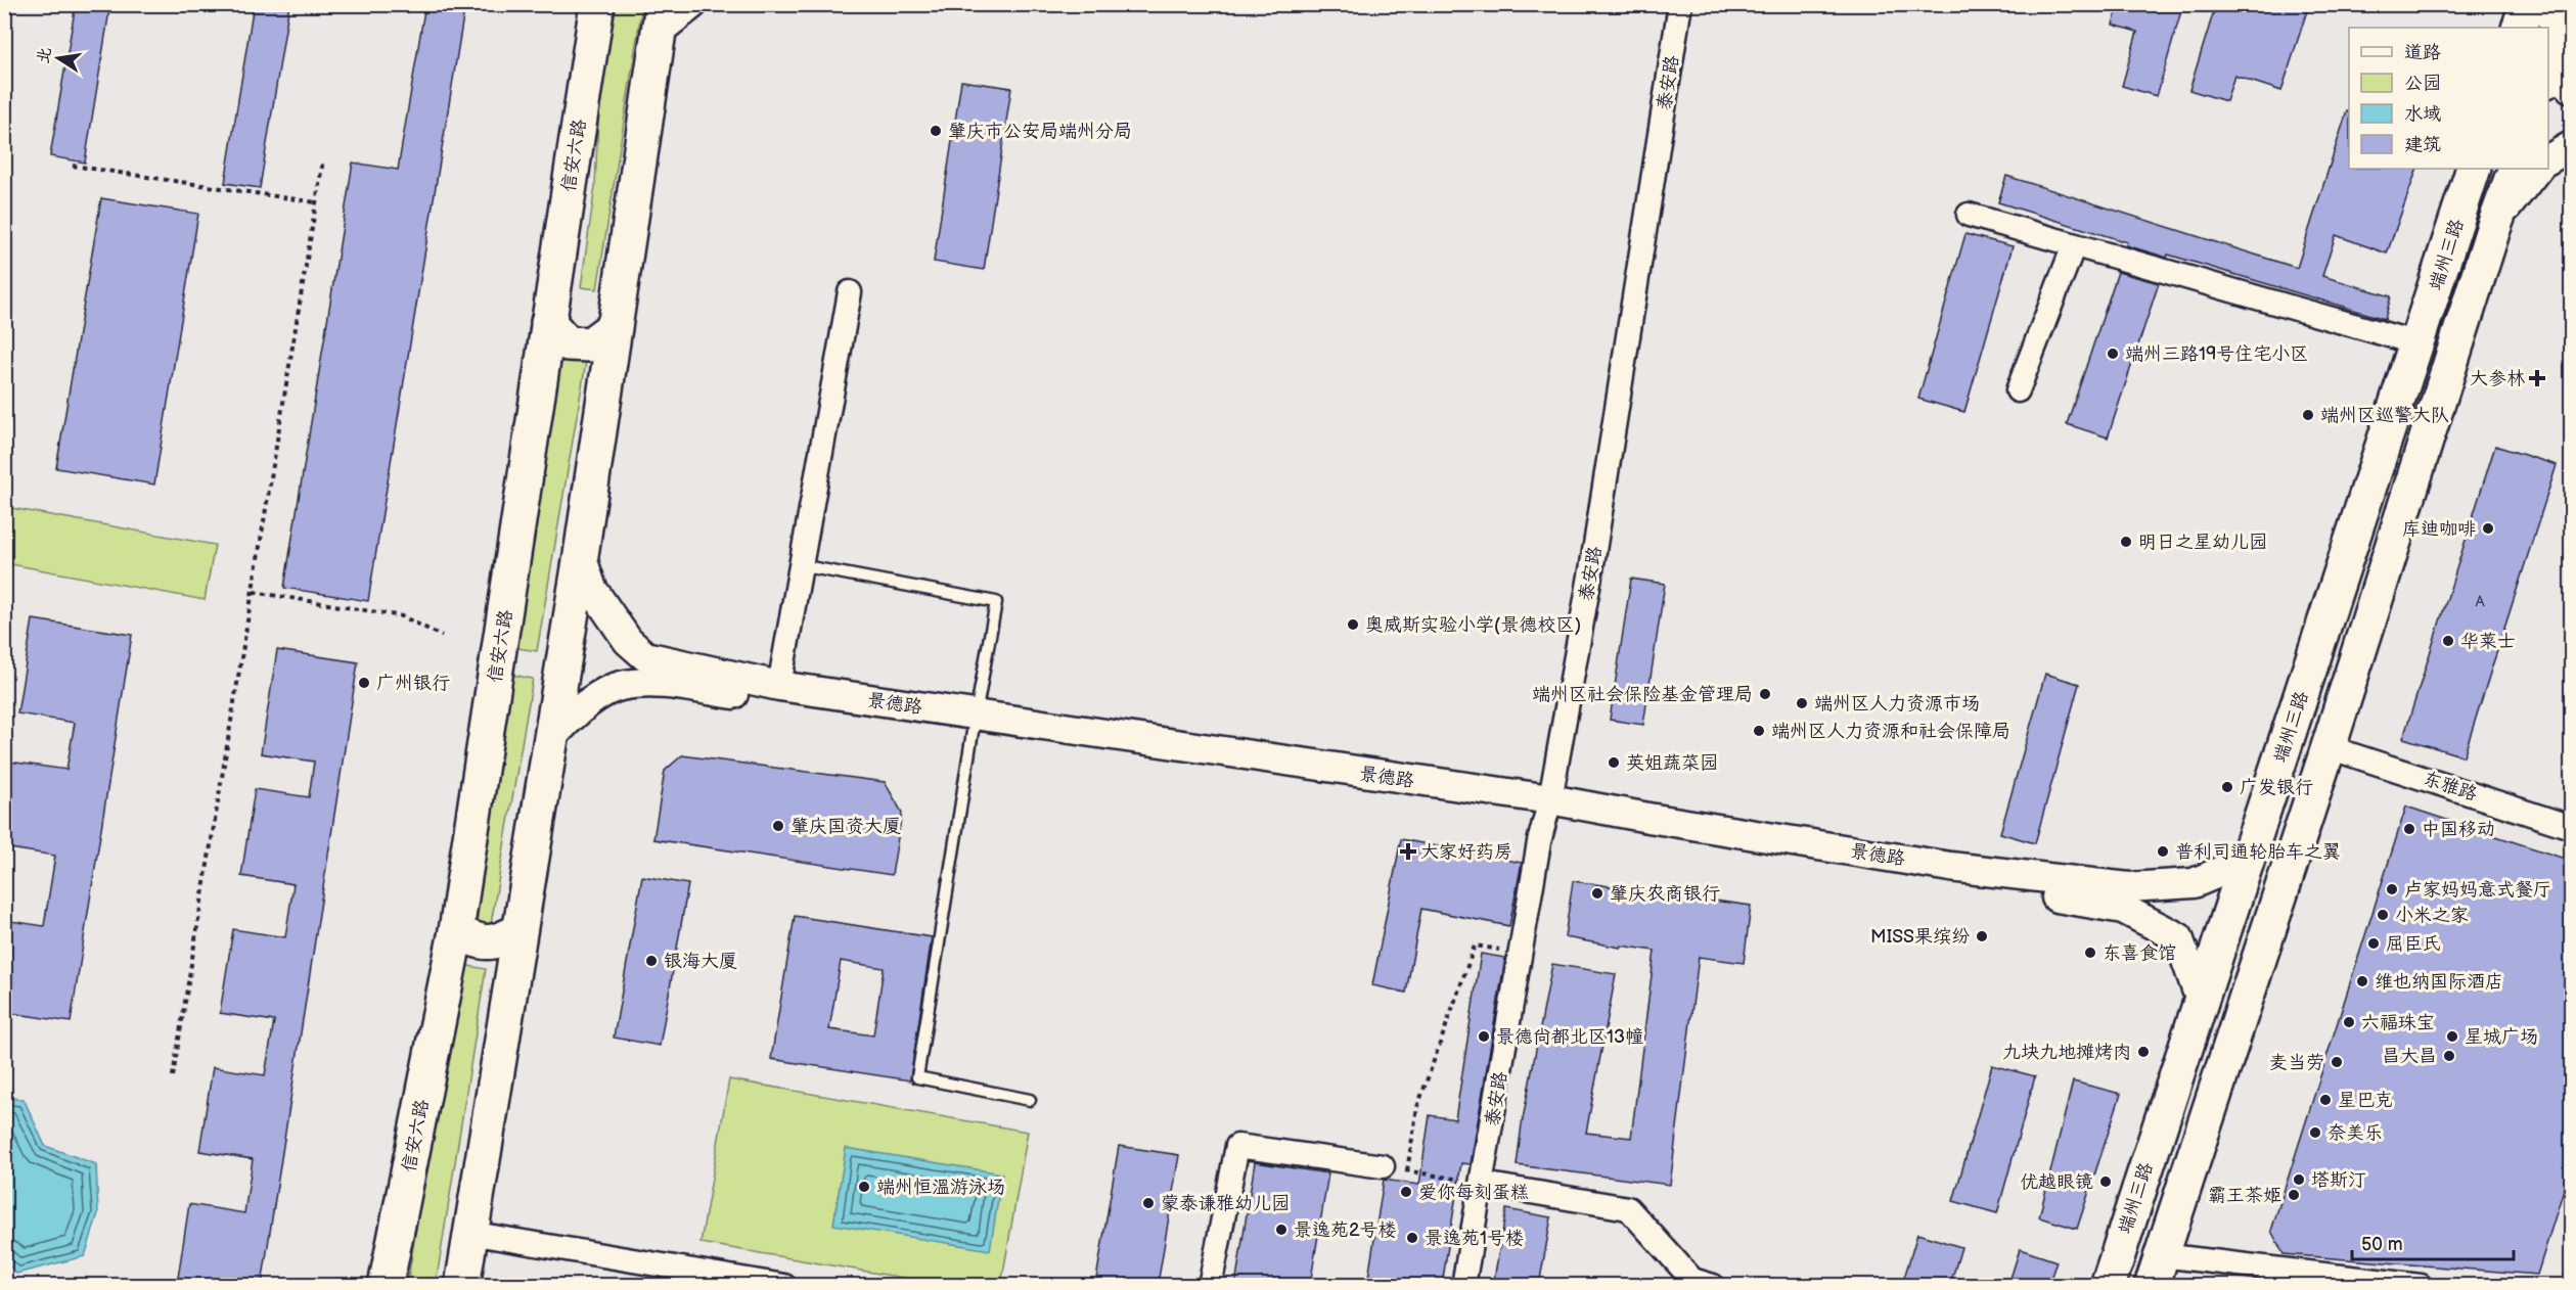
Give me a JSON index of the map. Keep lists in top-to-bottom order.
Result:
{
  "streets": {
    "main road": ["信安六路", "端州三路"],
    "street": ["泰安路", "景德路", "东雅路"]
  },
  "crossings": [
    ["泰安路", "景德路"],
    ["端州三路", "景德路"],
    ["端州三路", "东雅路"]
  ],
  "places": {
    "other": [
      "肇庆市公安局端州分局",
      "端州三路19号住宅小区",
      "端州区巡警大队",
      "库迪咖啡",
      "明日之星幼儿园",
      "奥威斯实验小学(景德校区)",
      "华莱士",
      "广州银行",
      "端州区社会保险基金管理局",
      "端州区人力资源市场",
      "端州区人力资源和社会保障局",
      "英姐蔬菜园",
      "广发银行",
      "肇庆国资大厦",
      "中国移动",
      "普利司通轮胎车之翼",
      "卢家妈妈意式餐厅",
      "肇庆农商银行",
      "小米之家",
      "MISS果缤纷",
      "屈臣氏",
      "东喜食馆",
      "银海大厦",
      "维也纳国际酒店",
      "六福珠宝",
      "景德尚都北区13幢",
      "星城广场",
      "九块九地摊烤肉",
      "昌大昌",
      "麦当劳",
      "星巴克",
      "奈美乐",
      "塔斯汀",
      "优越眼镜",
      "端州恒温游泳场",
      "爱你每刻蛋糕",
      "霸王茶姬",
      "蒙泰谦雅幼儿园",
      "景逸苑2号楼",
      "景逸苑1号楼"
    ],
    "health": ["大参林", "大家好药房"]
  },
  "house_numbers": ["A"],
  "legend": [
    "道路",
    "公园",
    "水域",
    "建筑"
  ],
  "scale_bar": "50 m",
  "north": "left"
}
